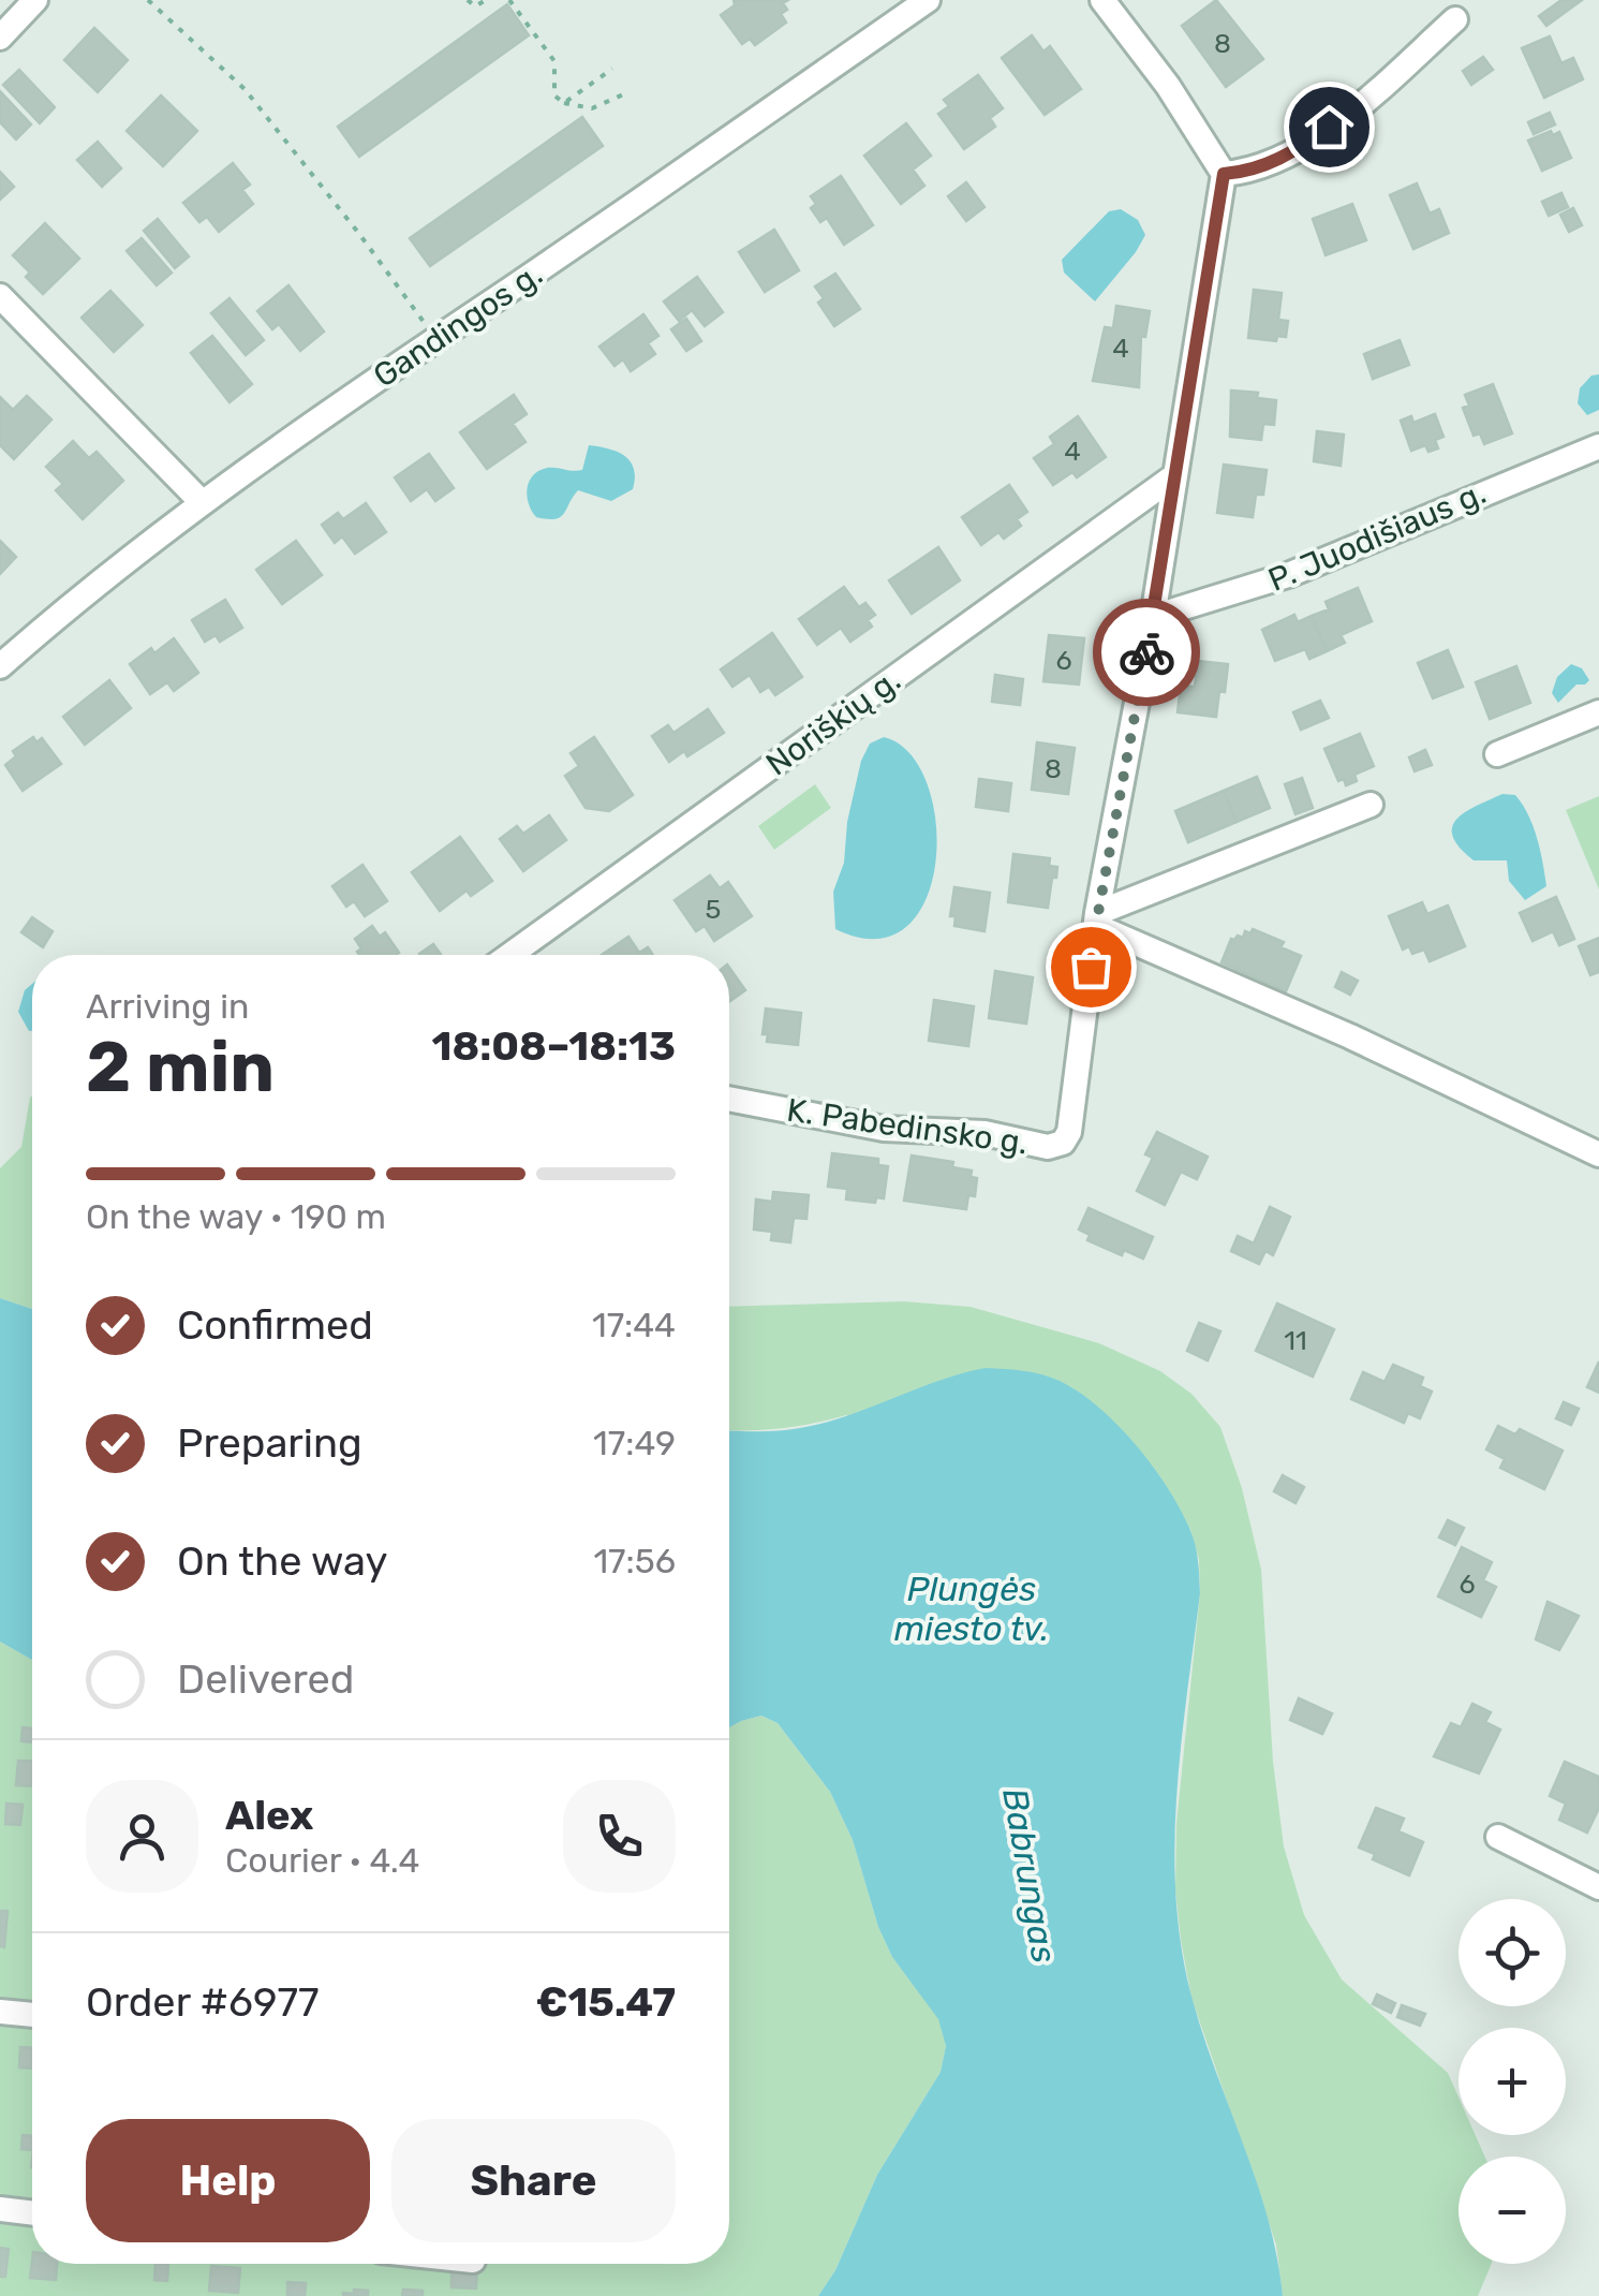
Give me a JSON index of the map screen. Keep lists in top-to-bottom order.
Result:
{
  "streets": {
    "street": [
      "Gandingos g.",
      "P. Juodišiaus g.",
      "Noriškių g.",
      "K. Pabedinsko g."
    ]
  },
  "crossings": [
    ["P. Juodišiaus g.", "K. Pabedinsko g."],
    ["Noriškių g.", "K. Pabedinsko g."]
  ],
  "water": ["Plungės miesto tv.", "Babrungas"],
  "house_numbers": [
    "8",
    "4",
    "4",
    "6",
    "8",
    "5",
    "11",
    "6"
  ],
  "page": {
    "heading": ["2 min", "Arriving in", "18:08–18:13"],
    "panel": [
      "Alex",
      "Courier · 4.4",
      "Order #6977",
      "€15.47"
    ],
    "bar": "On the way · 190 m",
    "list": [
      ["Confirmed", "17:44"],
      ["Preparing", "17:49"],
      ["On the way", "17:56"],
      "Delivered"
    ],
    "map_buttons": ["+", "−"],
    "buttons": ["Help", "Share"]
  }
}
